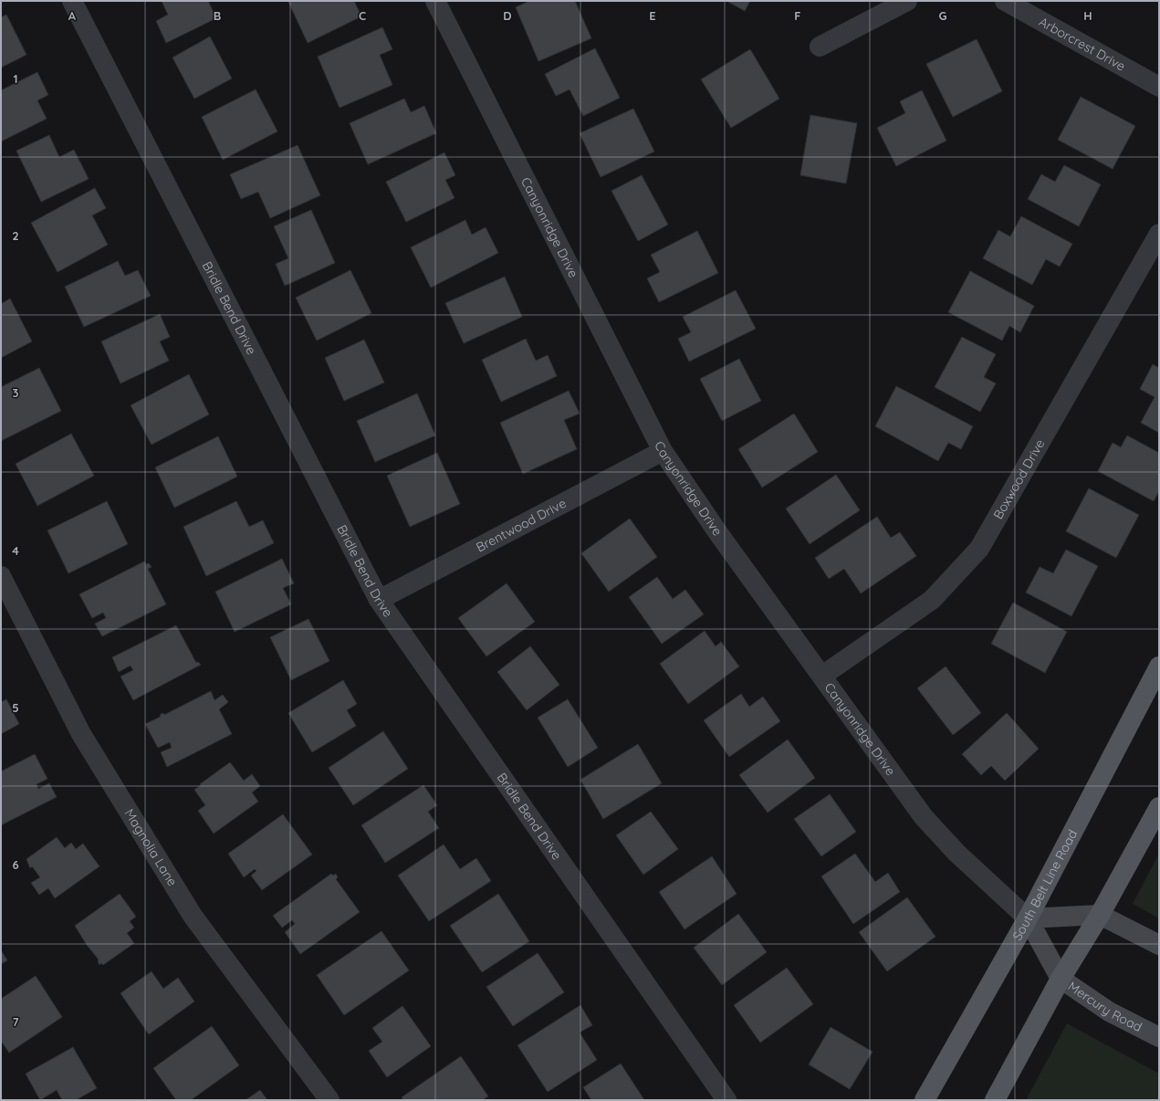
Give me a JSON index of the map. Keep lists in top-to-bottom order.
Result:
{
  "streets": {
    "main road": ["South Belt Line Road", "Mercury Road"],
    "street": [
      "Arborcrest Drive",
      "Canyonridge Drive",
      "Bridle Bend Drive",
      "Boxwood Drive",
      "Brentwood Drive",
      "Magnolia Lane"
    ]
  },
  "crossings": [
    ["Canyonridge Drive", "Boxwood Drive"],
    ["Canyonridge Drive", "Brentwood Drive"],
    ["Canyonridge Drive", "South Belt Line Road"],
    ["Canyonridge Drive", "Mercury Road"],
    ["Bridle Bend Drive", "Brentwood Drive"],
    ["South Belt Line Road", "Mercury Road"]
  ],
  "grid": {
    "columns": [
      "A",
      "B",
      "C",
      "D",
      "E",
      "F",
      "G",
      "H"
    ],
    "rows": [
      "1",
      "2",
      "3",
      "4",
      "5",
      "6",
      "7"
    ]
  }
}
